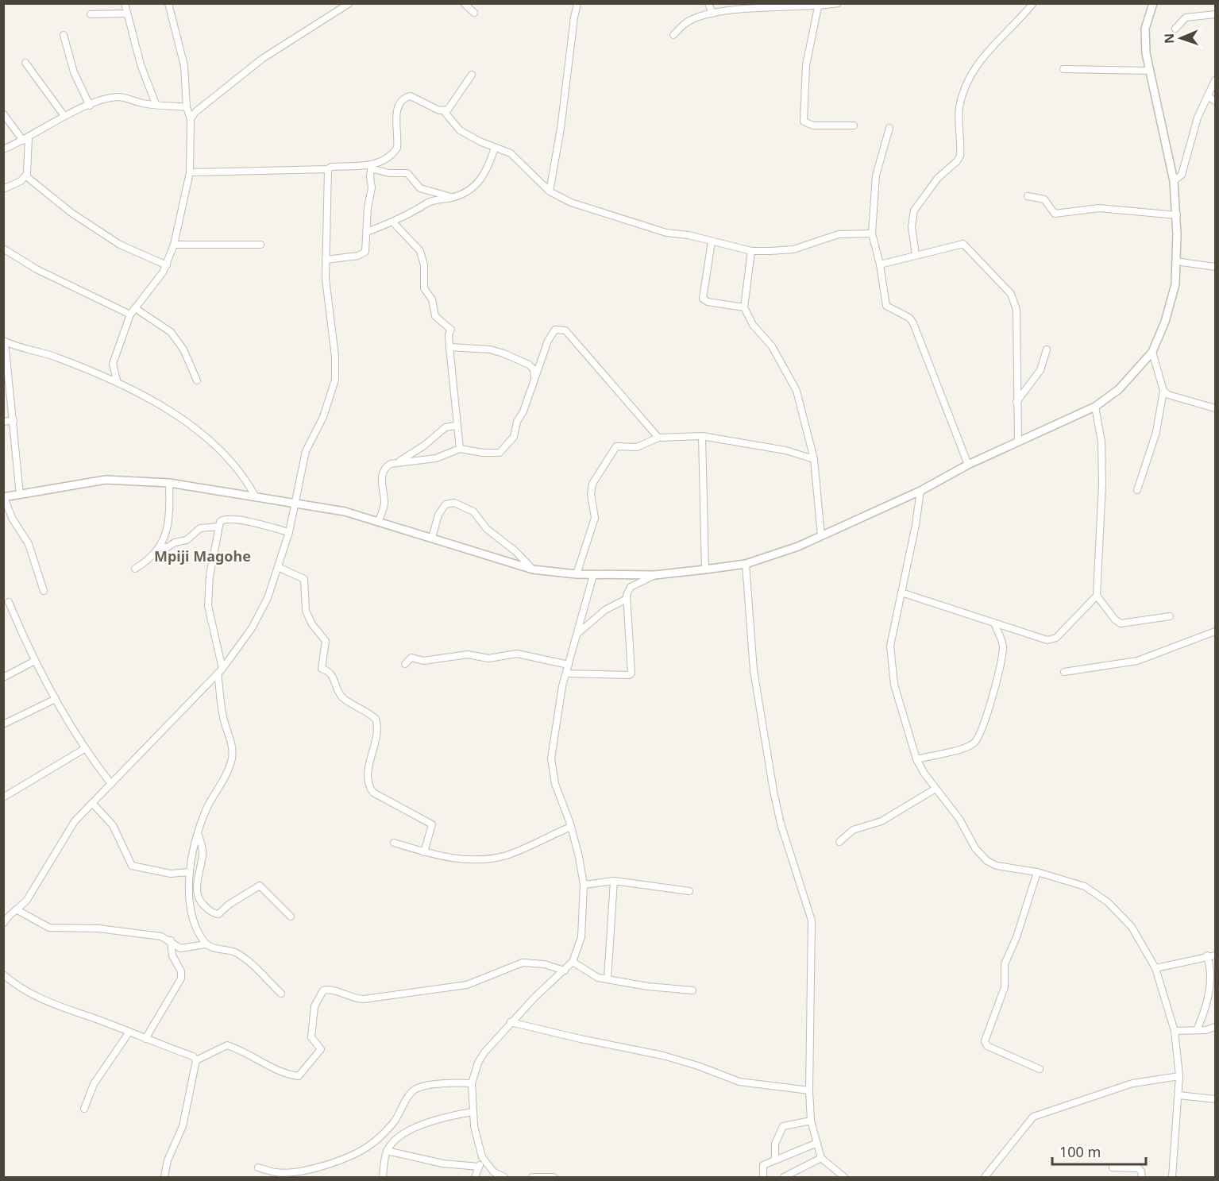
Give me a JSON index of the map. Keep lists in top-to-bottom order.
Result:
{
  "districts": ["Mpiji Magohe"],
  "scale_bar": "100 m",
  "north": "left"
}
